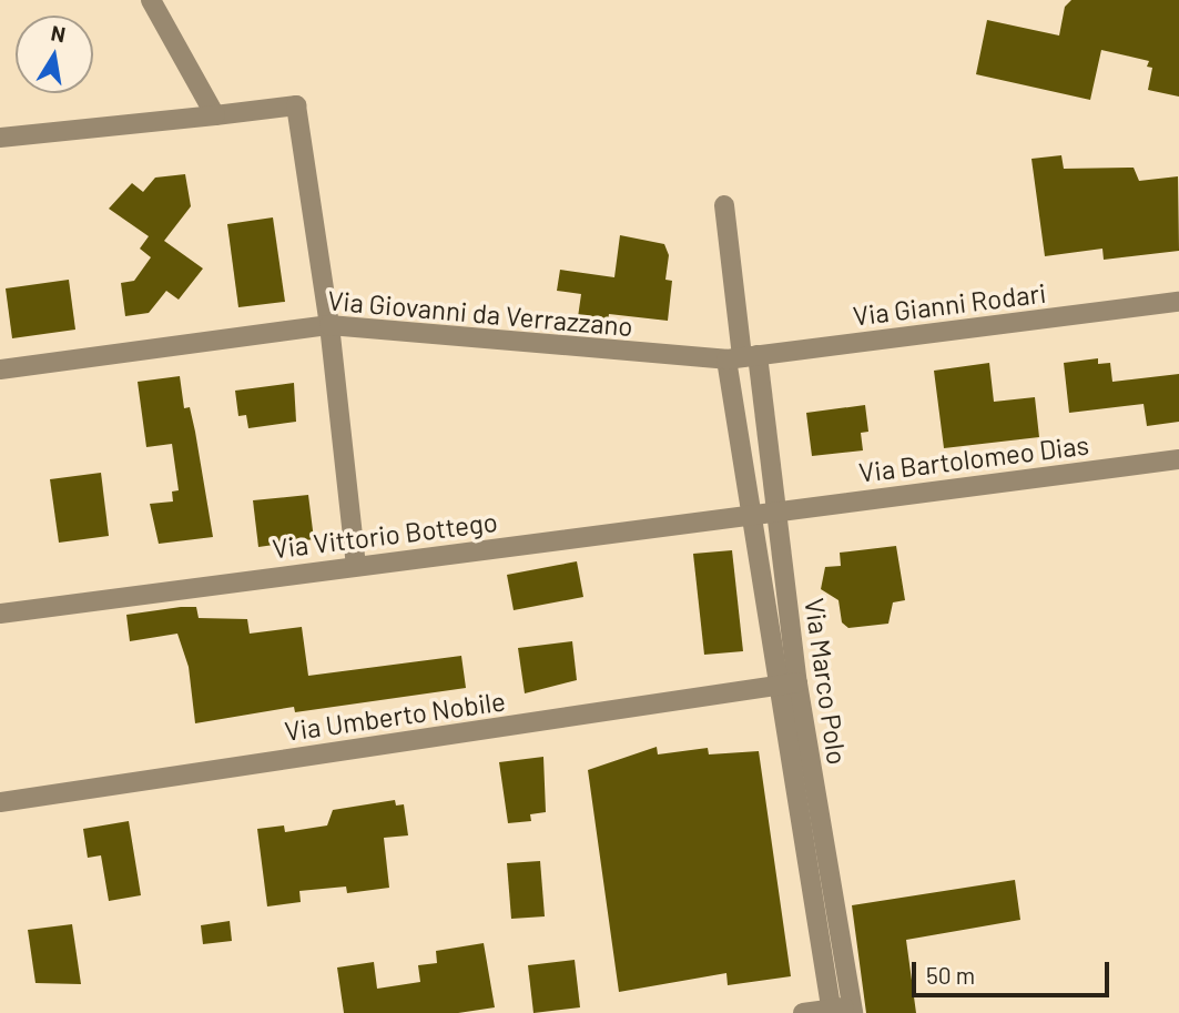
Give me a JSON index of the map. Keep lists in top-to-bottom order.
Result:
{
  "streets": {
    "street": [
      "Via Gianni Rodari",
      "Via Giovanni da Verrazzano",
      "Via Bartolomeo Dias",
      "Via Vittorio Bottego",
      "Via Marco Polo",
      "Via Umberto Nobile"
    ]
  },
  "crossings": [
    ["Via Gianni Rodari", "Via Giovanni da Verrazzano"],
    ["Via Gianni Rodari", "Via Marco Polo"],
    ["Via Giovanni da Verrazzano", "Via Marco Polo"],
    ["Via Bartolomeo Dias", "Via Vittorio Bottego"],
    ["Via Bartolomeo Dias", "Via Marco Polo"],
    ["Via Vittorio Bottego", "Via Marco Polo"],
    ["Via Marco Polo", "Via Umberto Nobile"]
  ],
  "scale_bar": "50 m",
  "north": "top"
}
